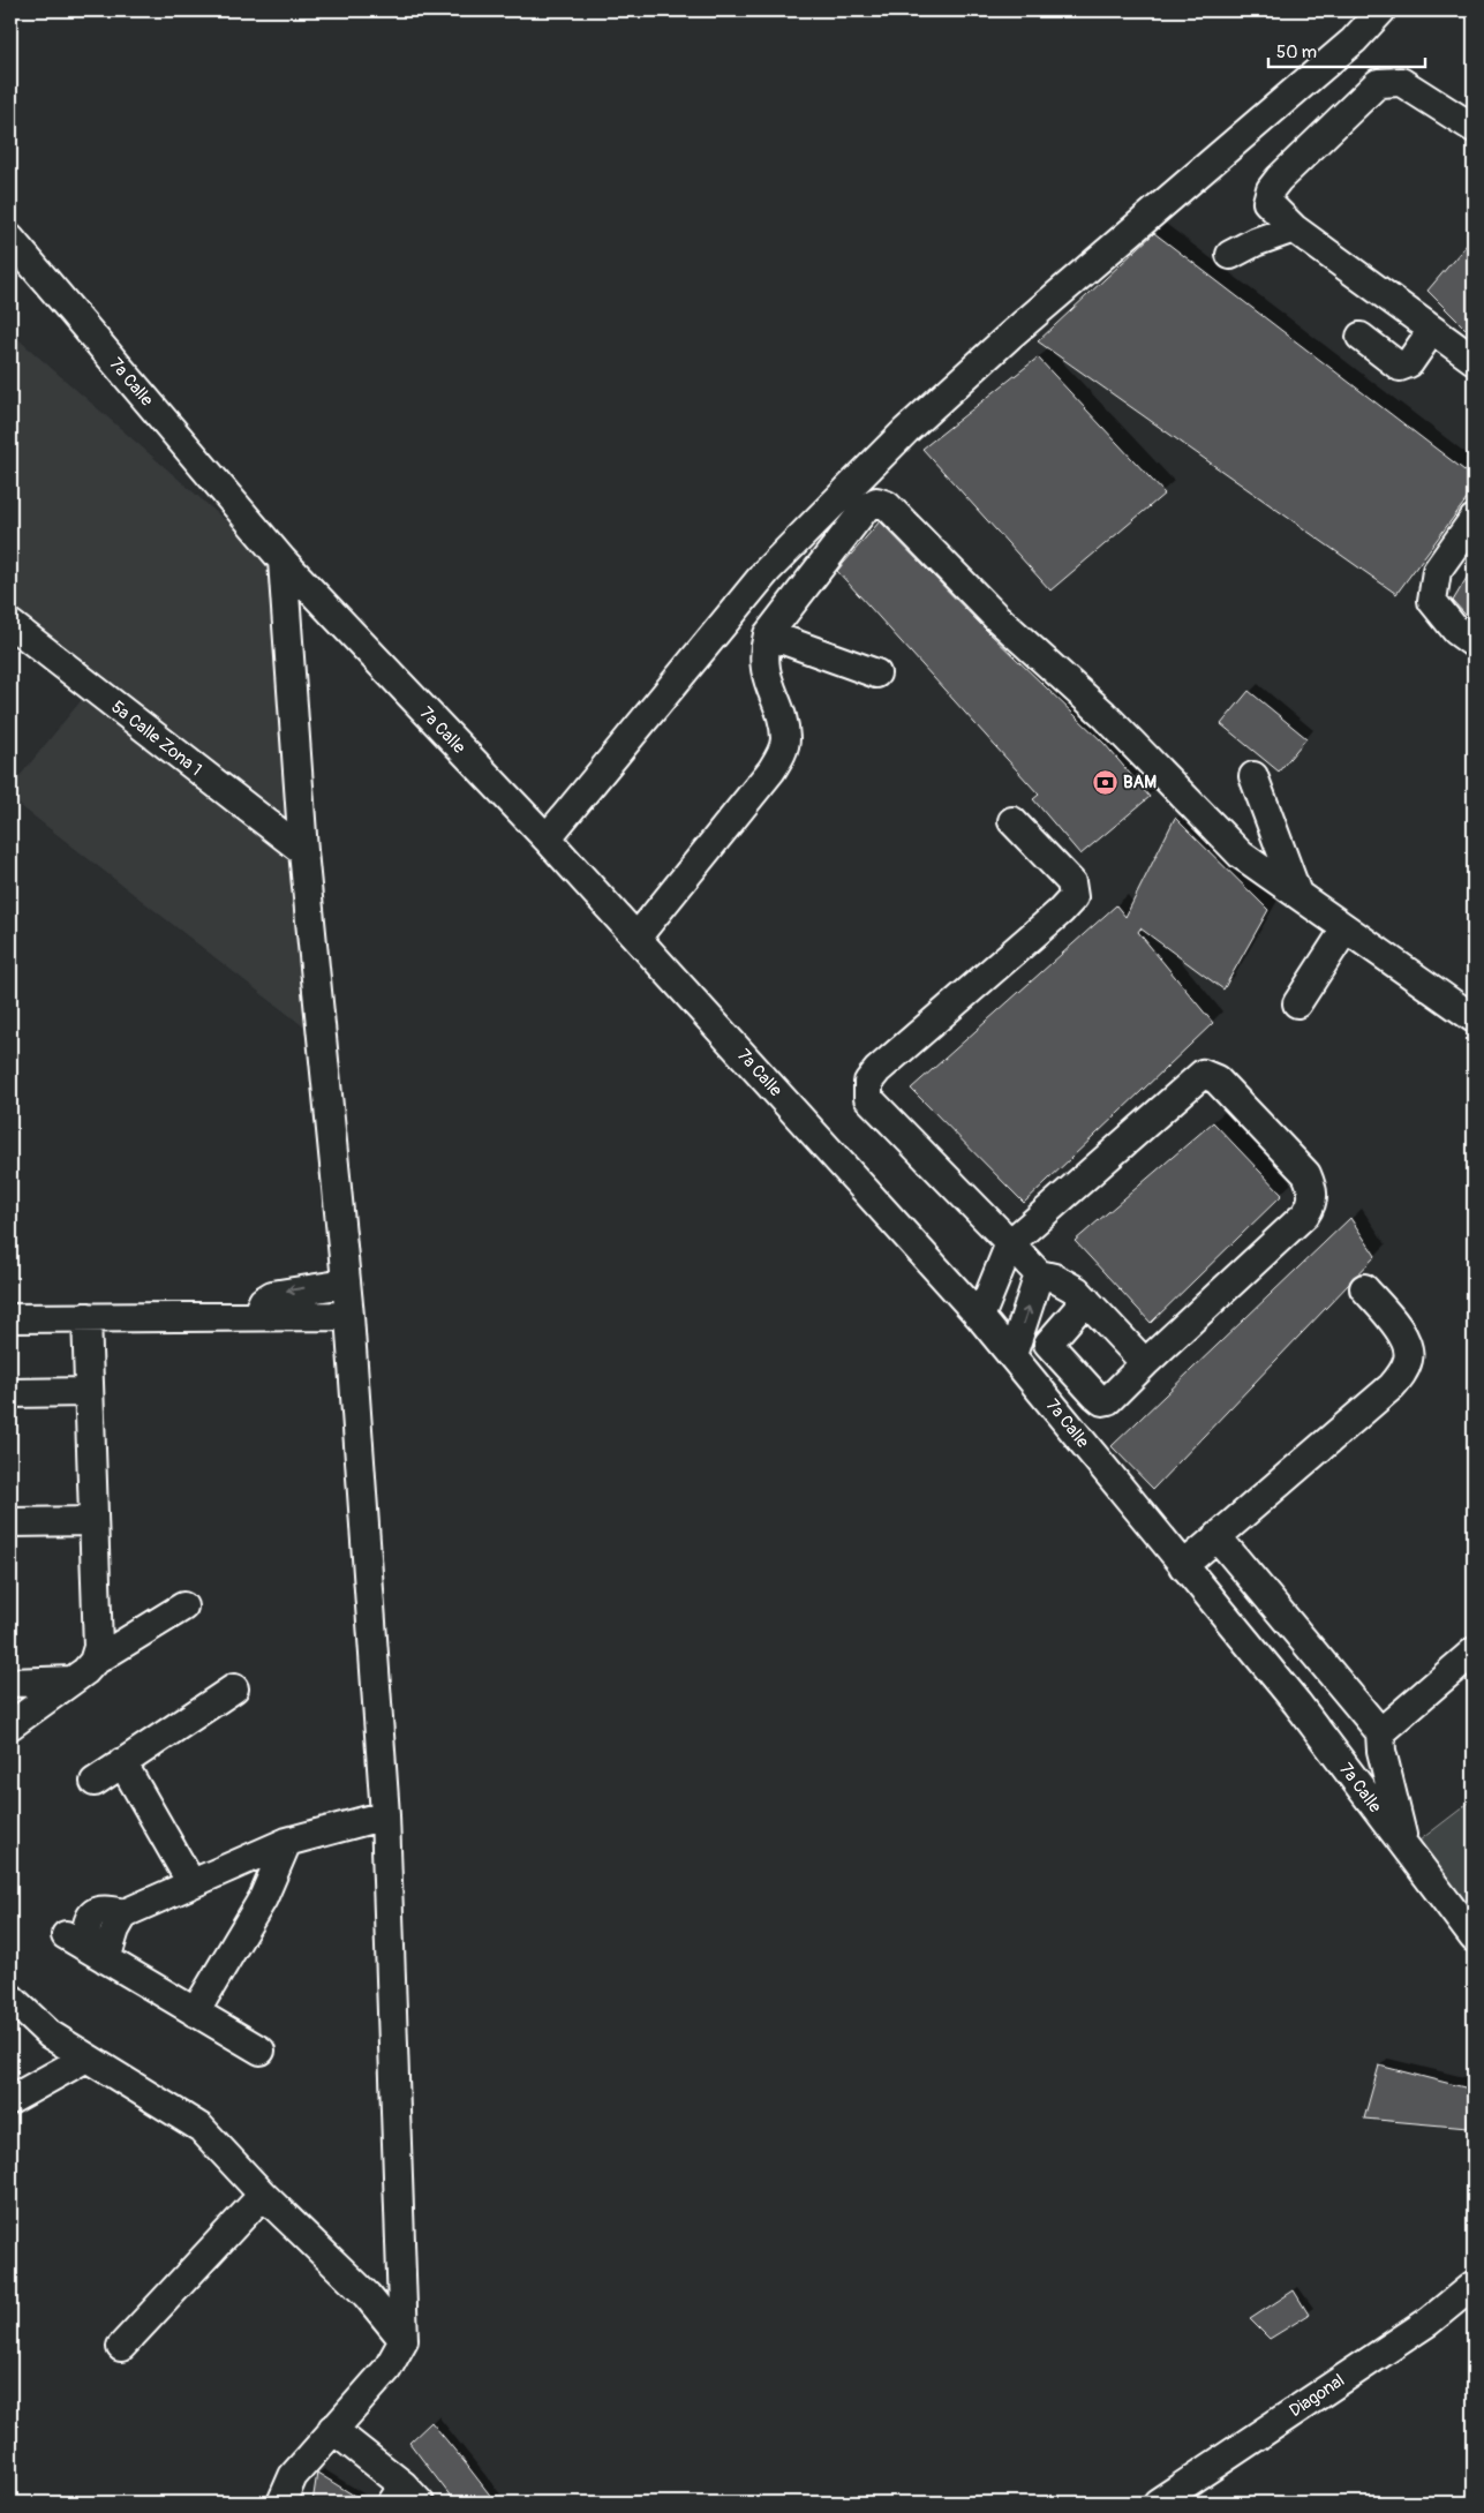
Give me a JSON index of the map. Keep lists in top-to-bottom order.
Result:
{
  "streets": {
    "street": ["7a Calle", "5a Calle Zona 1", "Diagonal"]
  },
  "places": {
    "bank": ["BAM"]
  },
  "scale_bar": "50 m"
}
